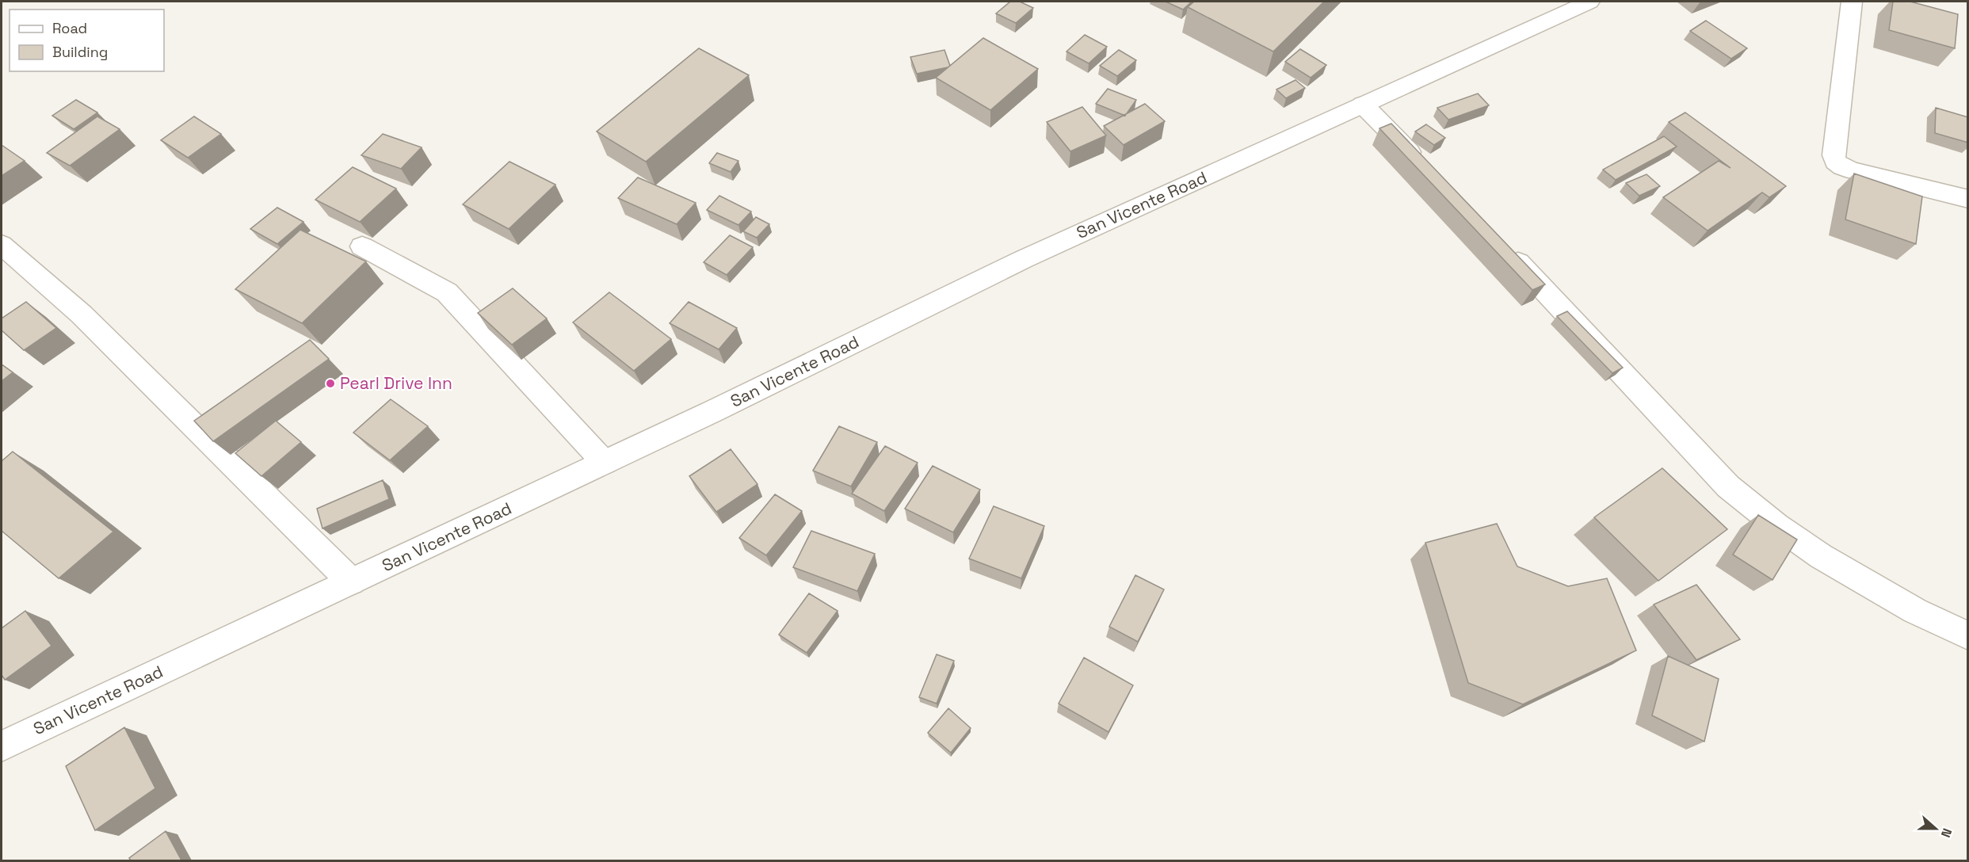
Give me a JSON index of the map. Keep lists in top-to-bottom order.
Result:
{
  "streets": {
    "street": ["San Vicente Road"]
  },
  "places": ["Pearl Drive Inn"],
  "legend": ["Road", "Building"],
  "north": "right"
}
